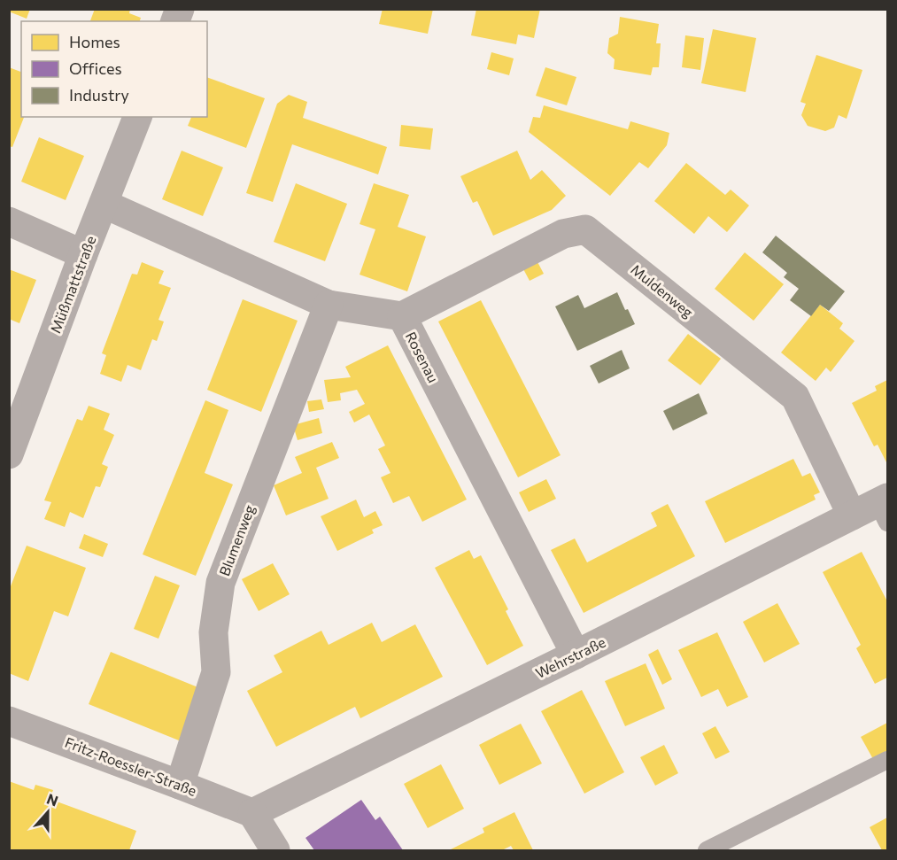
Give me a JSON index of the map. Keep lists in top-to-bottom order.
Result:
{
  "streets": {
    "street": [
      "Müßmattstraße",
      "Muldenweg",
      "Rosenau",
      "Blumenweg",
      "Wehrstraße",
      "Fritz-Roessler-Straße"
    ]
  },
  "crossings": [
    ["Müßmattstraße", "Rosenau"],
    ["Muldenweg", "Rosenau"],
    ["Muldenweg", "Wehrstraße"],
    ["Rosenau", "Blumenweg"],
    ["Rosenau", "Wehrstraße"],
    ["Blumenweg", "Fritz-Roessler-Straße"],
    ["Wehrstraße", "Fritz-Roessler-Straße"]
  ],
  "legend": ["Homes", "Offices", "Industry"],
  "north": "top"
}
